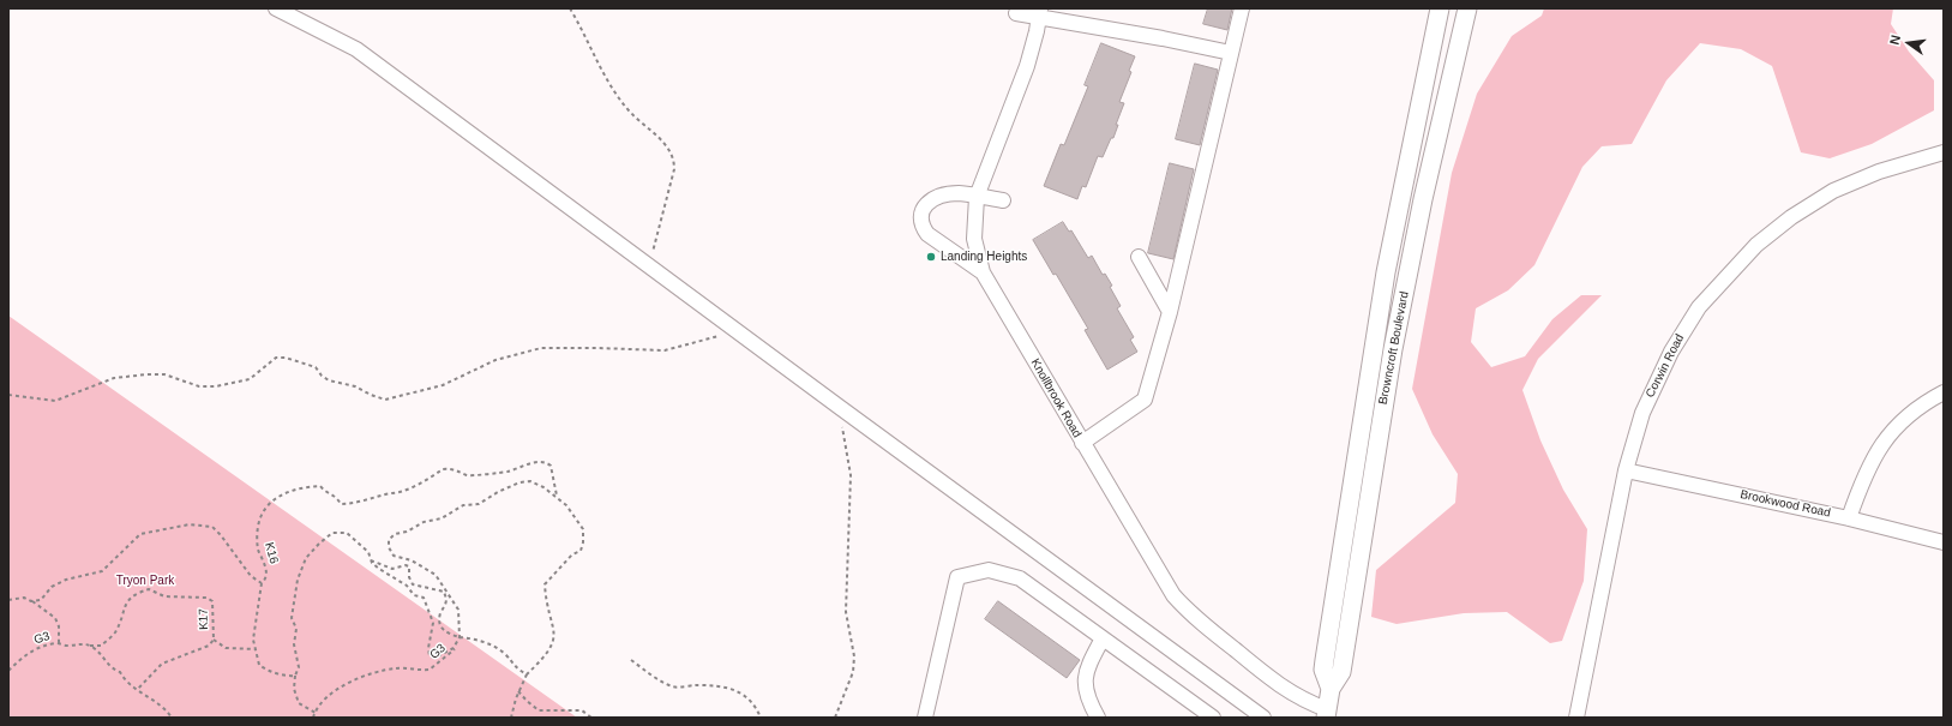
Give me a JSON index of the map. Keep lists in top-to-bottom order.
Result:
{
  "streets": {
    "main road": ["Browncroft Boulevard"],
    "street": ["Corwin Road", "Knollbrook Road", "Brookwood Road"],
    "path": ["K16", "K17", "G3"]
  },
  "crossings": [
    ["Browncroft Boulevard", "Knollbrook Road"],
    ["Corwin Road", "Brookwood Road"],
    ["K17", "G3"]
  ],
  "parks": ["Tryon Park"],
  "places": ["Landing Heights"],
  "north": "left"
}
